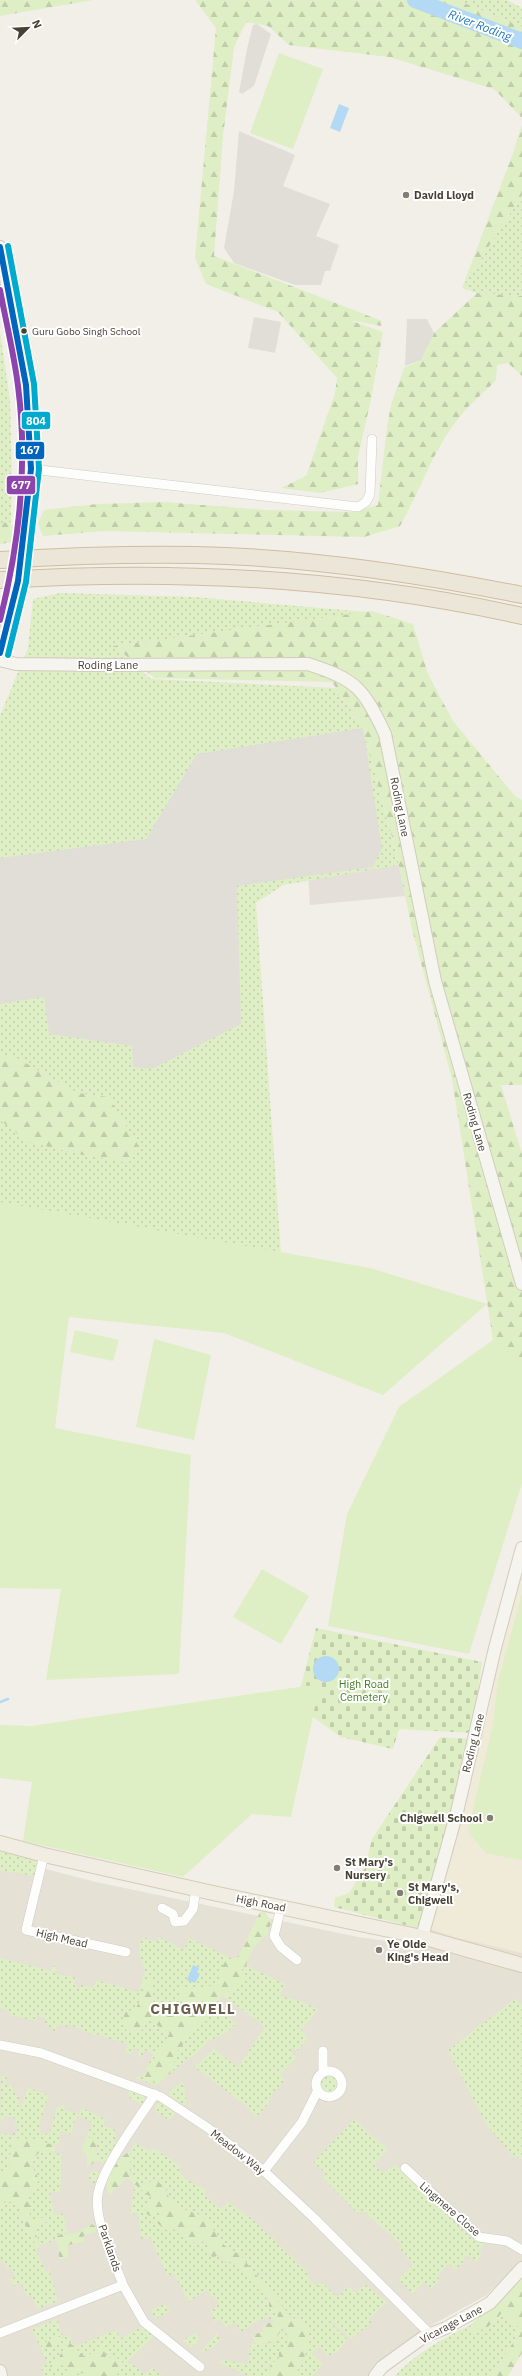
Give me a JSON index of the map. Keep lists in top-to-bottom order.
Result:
{
  "streets": {
    "main road": ["High Road"],
    "street": [
      "Roding Lane",
      "High Mead",
      "Meadow Way",
      "Lingmere Close",
      "Parklands",
      "Vicarage Lane"
    ]
  },
  "crossings": [
    ["Roding Lane", "High Road"],
    ["High Road", "High Mead"],
    ["Meadow Way", "Parklands"],
    ["Meadow Way", "Vicarage Lane"]
  ],
  "districts": ["CHIGWELL"],
  "water": ["River Roding"],
  "parks": ["High Road Cemetery"],
  "places": [
    "David Lloyd",
    "Guru Gobo Singh School",
    "Chigwell School",
    "St Mary's Nursery",
    "St Mary's, Chigwell",
    "Ye Olde King's Head"
  ],
  "lines": ["transit line 804", "transit line 167", "transit line 677"],
  "north": "top right"
}
